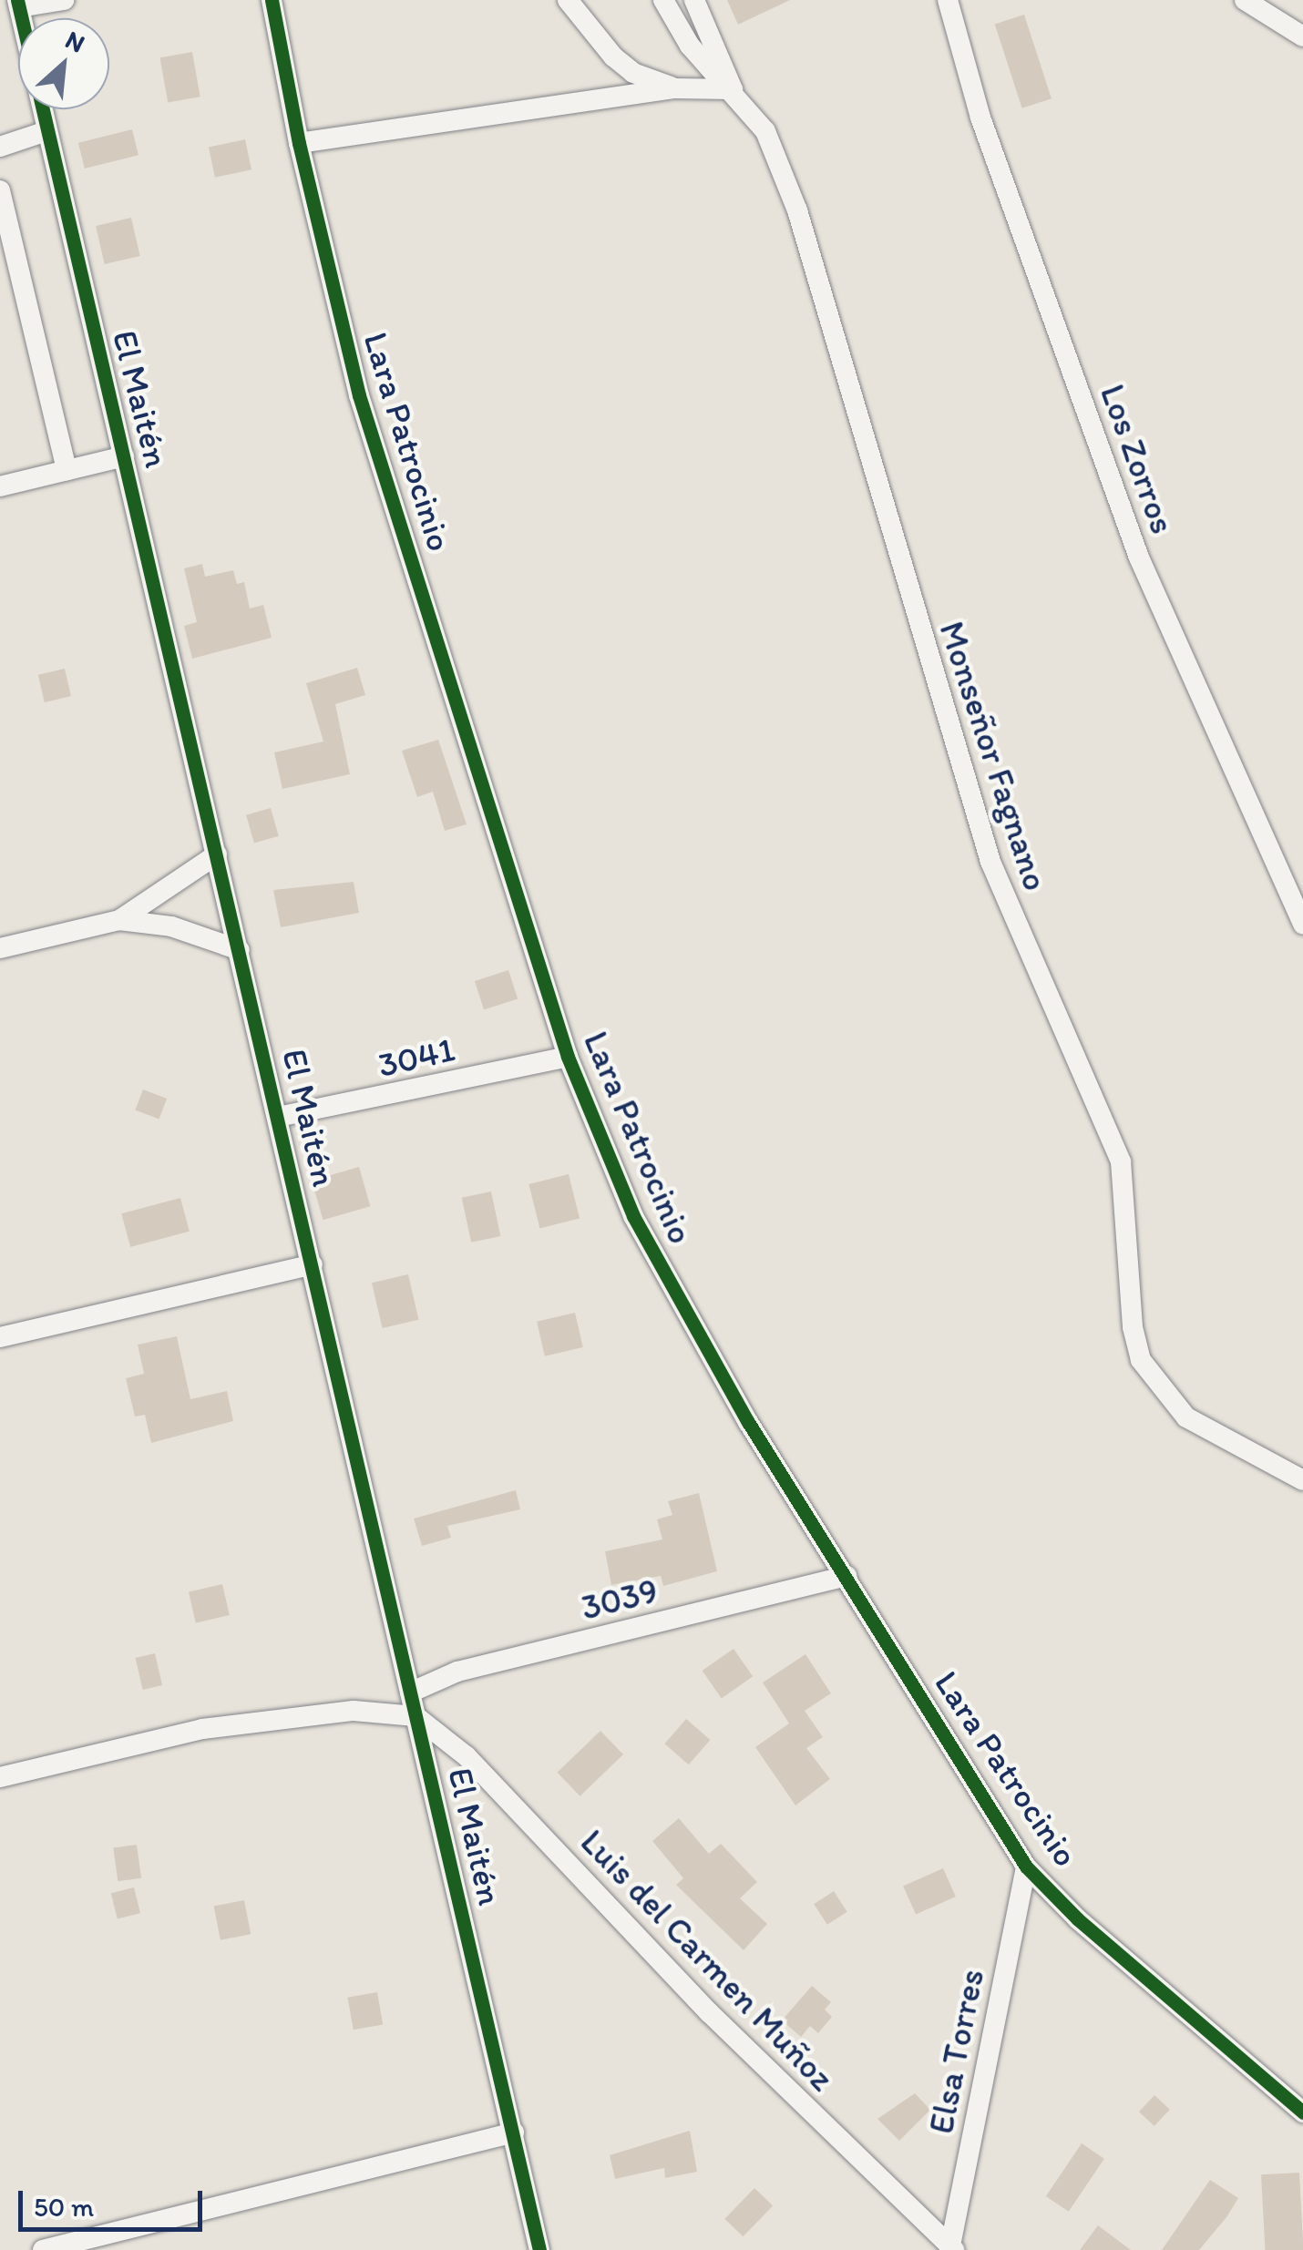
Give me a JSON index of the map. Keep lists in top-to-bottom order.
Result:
{
  "streets": {
    "street": [
      "El Maitén",
      "Lara Patrocinio",
      "Los Zorros",
      "Monseñor Fagnano",
      "3041",
      "3039",
      "Luis del Carmen Muñoz",
      "Elsa Torres"
    ]
  },
  "crossings": [
    ["El Maitén", "3041"],
    ["El Maitén", "3039"],
    ["El Maitén", "Luis del Carmen Muñoz"],
    ["Lara Patrocinio", "3041"],
    ["Lara Patrocinio", "3039"],
    ["Lara Patrocinio", "Elsa Torres"],
    ["Luis del Carmen Muñoz", "Elsa Torres"]
  ],
  "scale_bar": "50 m",
  "north": "top right"
}
